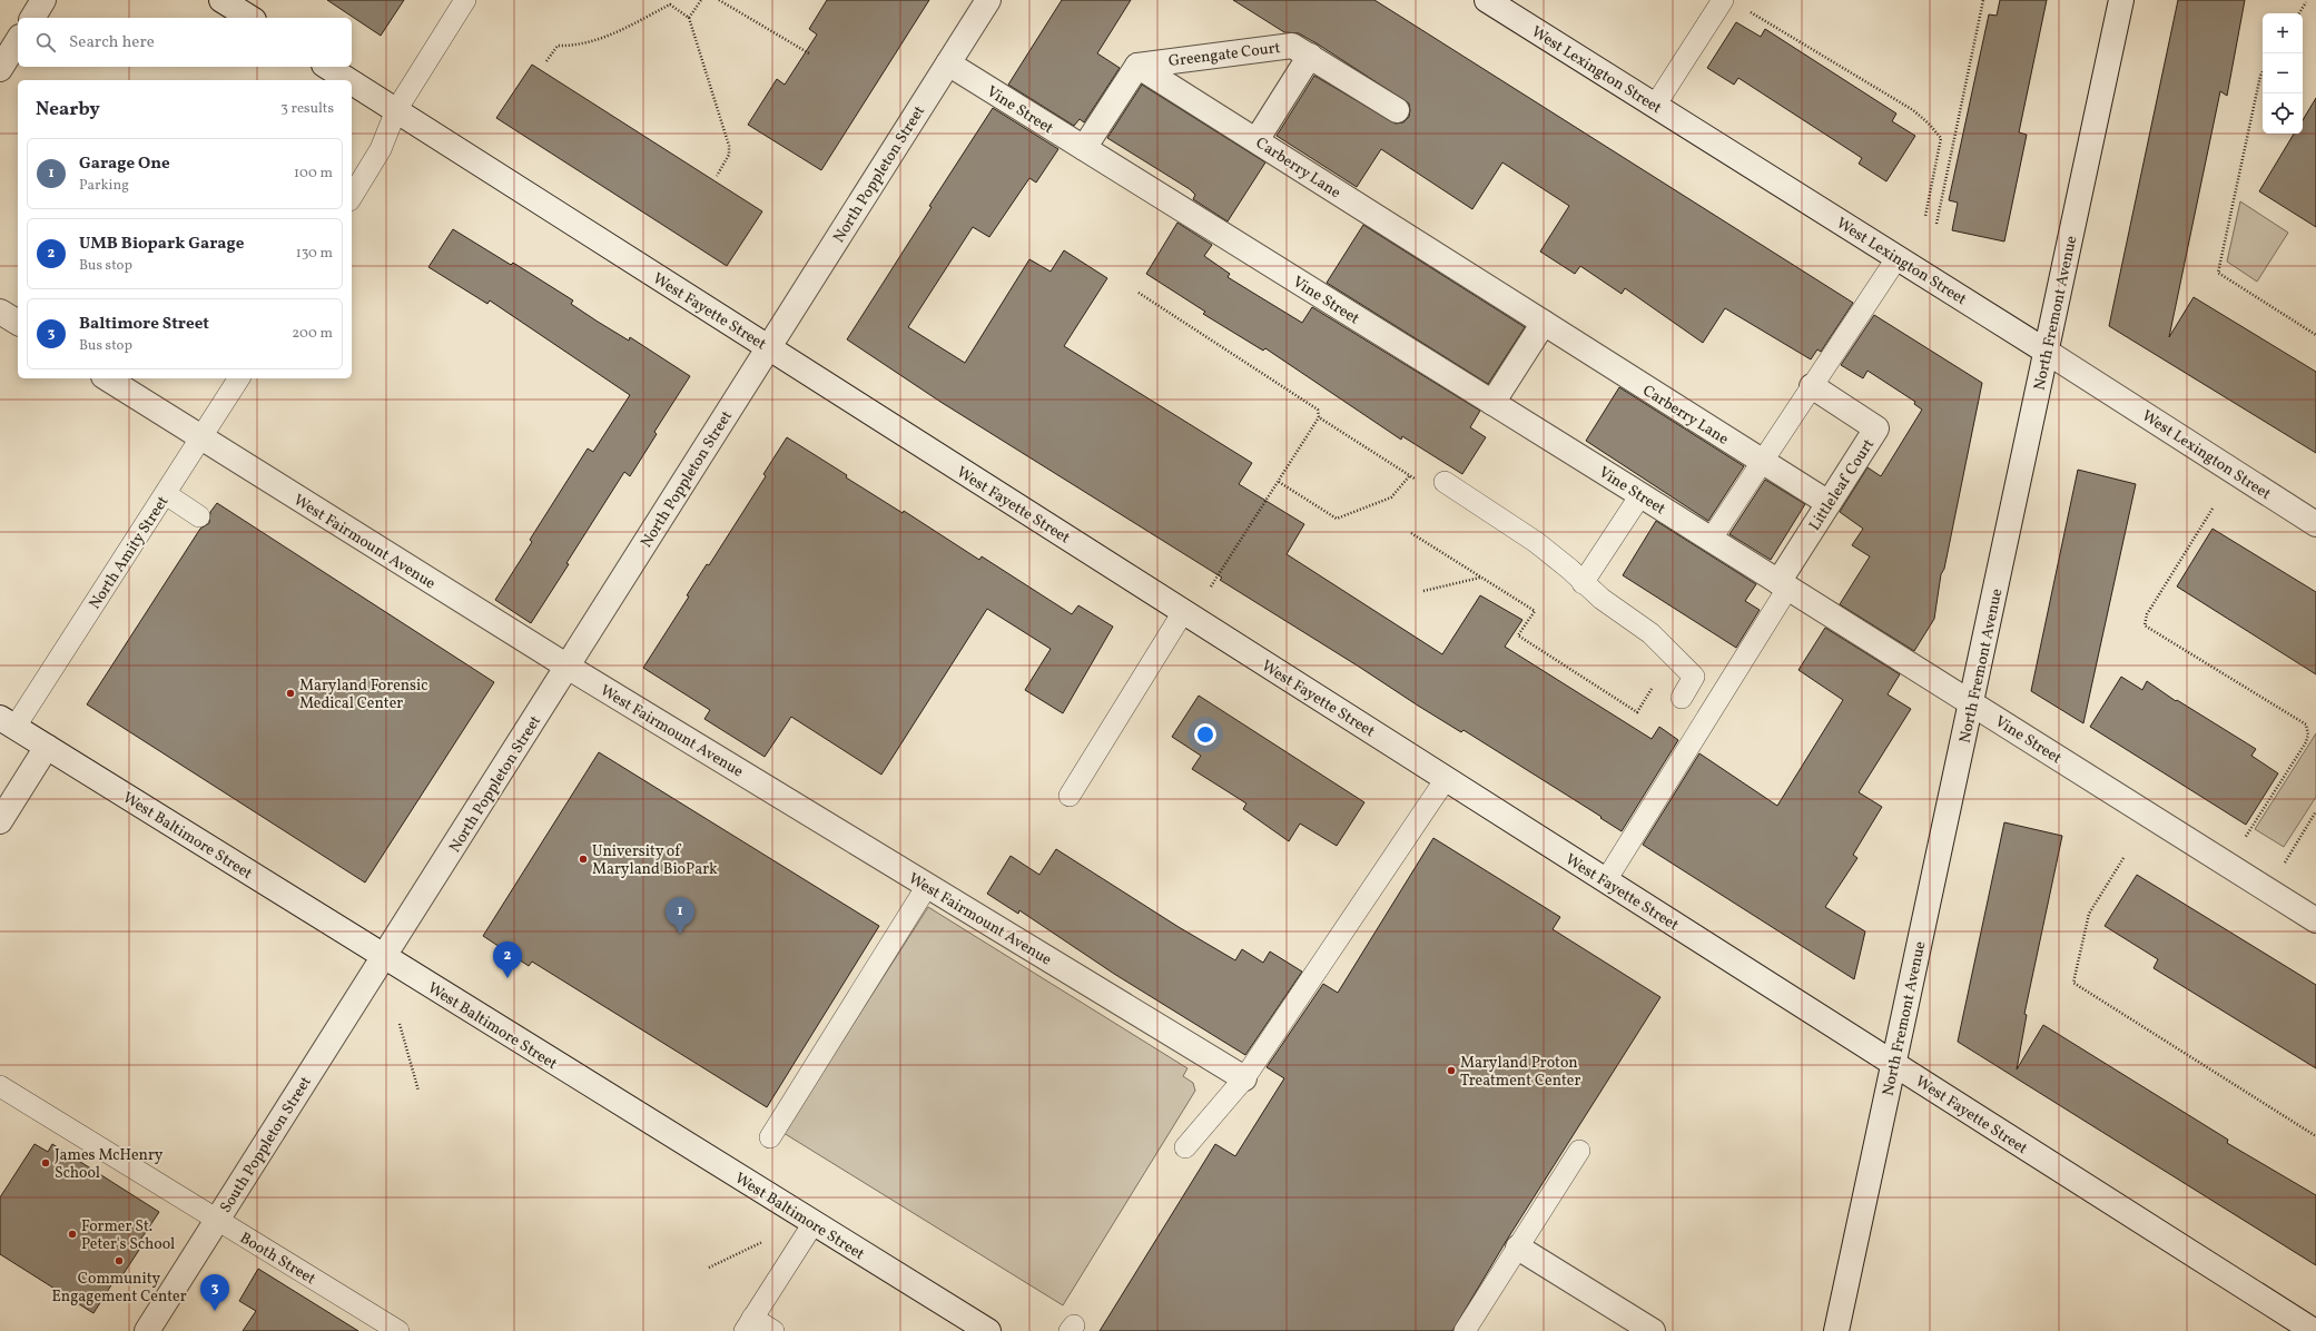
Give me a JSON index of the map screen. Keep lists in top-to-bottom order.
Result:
{
  "streets": {
    "street": [
      "Greengate Court",
      "West Lexington Street",
      "Vine Street",
      "Carberry Lane",
      "North Poppleton Street",
      "West Fayette Street",
      "North Fremont Avenue",
      "Littleleaf Court",
      "West Fairmount Avenue",
      "West Baltimore Street",
      "South Poppleton Street"
    ],
    "lane": ["North Amity Street", "Booth Street"]
  },
  "crossings": [
    ["Greengate Court", "Carberry Lane"],
    ["West Lexington Street", "North Fremont Avenue"],
    ["Vine Street", "North Poppleton Street"],
    ["Vine Street", "North Fremont Avenue"],
    ["Vine Street", "Littleleaf Court"],
    ["Carberry Lane", "Littleleaf Court"],
    ["North Poppleton Street", "West Fayette Street"],
    ["North Poppleton Street", "West Fairmount Avenue"],
    ["North Poppleton Street", "West Baltimore Street"],
    ["North Poppleton Street", "South Poppleton Street"],
    ["West Fayette Street", "North Fremont Avenue"],
    ["West Fairmount Avenue", "North Amity Street"],
    ["North Amity Street", "West Baltimore Street"],
    ["West Baltimore Street", "South Poppleton Street"],
    ["South Poppleton Street", "Booth Street"]
  ],
  "places": [
    "Maryland Forensic Medical Center",
    "University of Maryland BioPark",
    "Maryland Proton Treatment Center",
    "James McHenry School",
    "Former St. Peter's School",
    "Community Engagement Center"
  ],
  "page": {
    "map_buttons": ["+", "−"],
    "search": "Search here",
    "heading": ["Nearby", "3 results"],
    "list": [
      {
        "mark": "1",
        "name": "Garage One",
        "note": "Parking",
        "value": "100 m"
      },
      {
        "mark": "2",
        "name": "UMB Biopark Garage",
        "note": "Bus stop",
        "value": "130 m"
      },
      {
        "mark": "3",
        "name": "Baltimore Street",
        "note": "Bus stop",
        "value": "200 m"
      }
    ],
    "pins": ["1", "2", "3"]
  }
}
